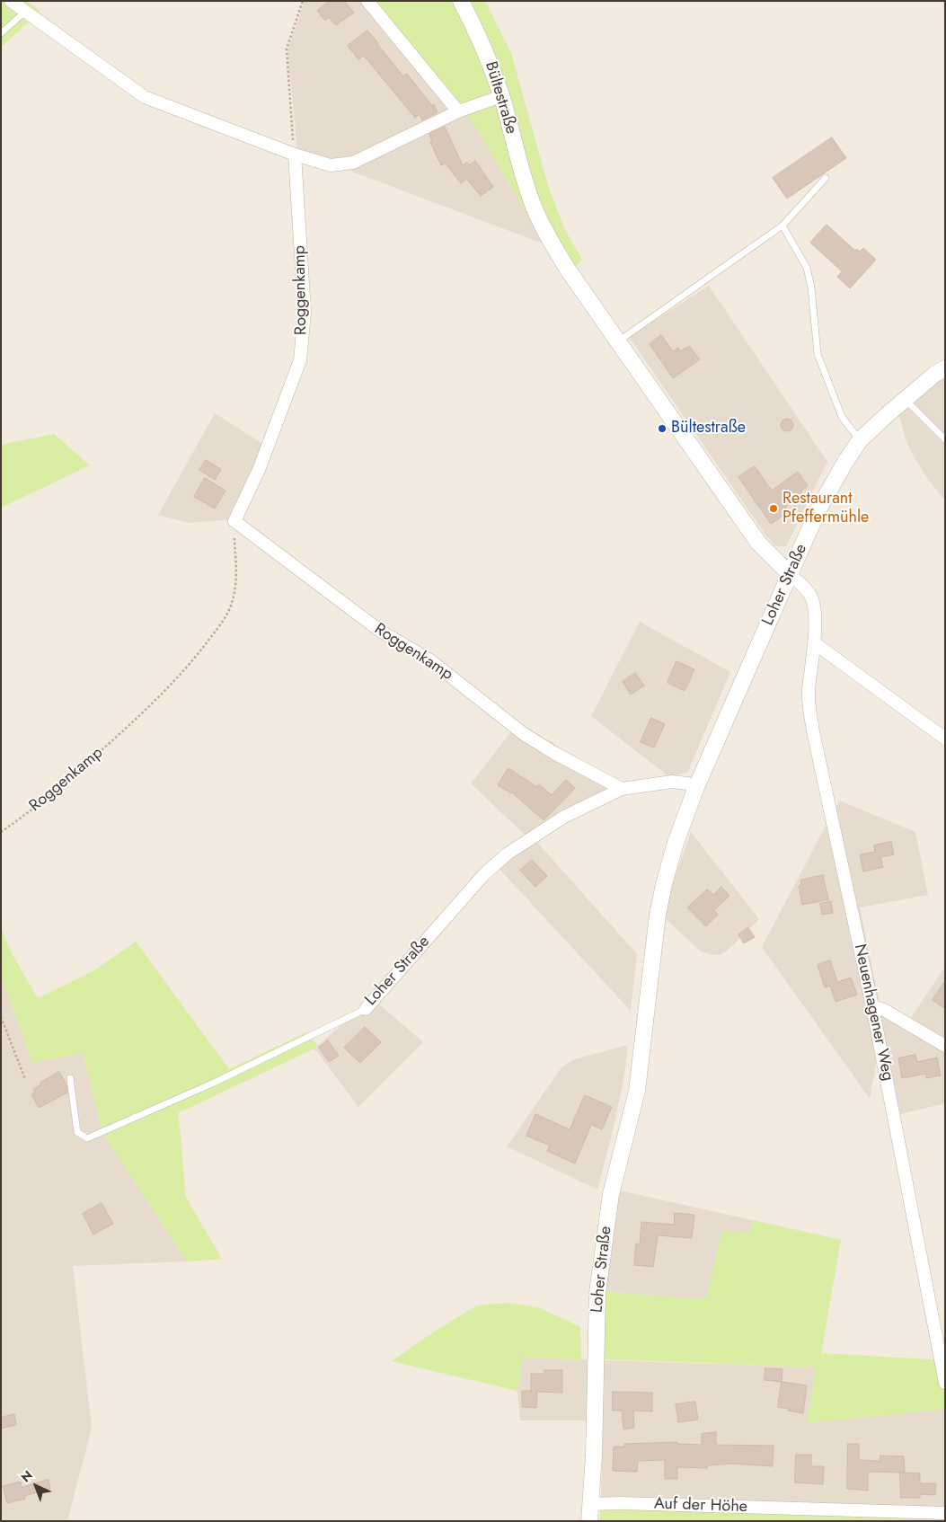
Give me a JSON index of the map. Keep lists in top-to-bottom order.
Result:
{
  "streets": {
    "street": [
      "Bültestraße",
      "Roggenkamp",
      "Loher Straße",
      "Neuenhagener Weg",
      "Auf der Höhe"
    ]
  },
  "crossings": [
    ["Bültestraße", "Loher Straße"],
    ["Bültestraße", "Neuenhagener Weg"],
    ["Roggenkamp", "Loher Straße"],
    ["Loher Straße", "Neuenhagener Weg"],
    ["Loher Straße", "Auf der Höhe"]
  ],
  "places": ["Bültestraße", "Restaurant Pfeffermühle"],
  "north": "top left"
}
